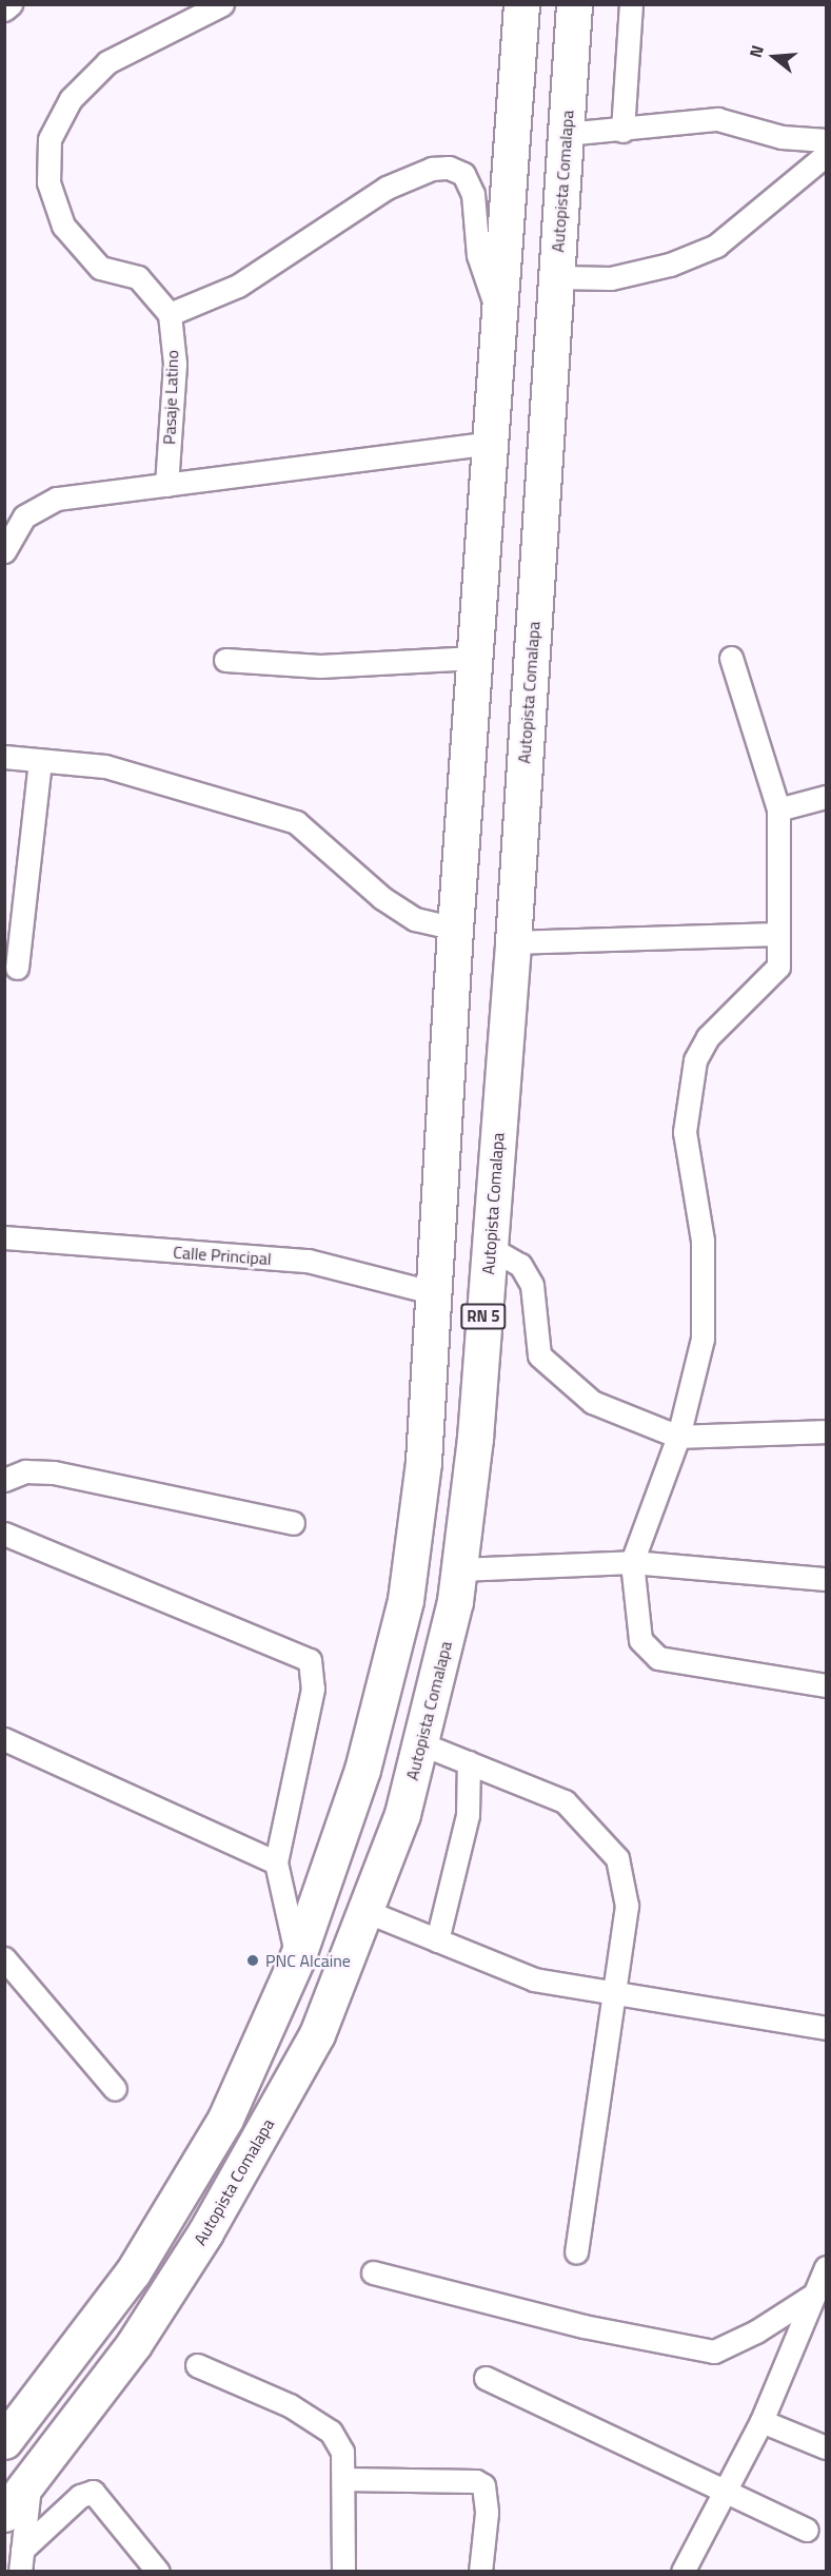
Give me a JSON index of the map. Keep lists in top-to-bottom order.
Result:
{
  "streets": {
    "highway": ["Autopista Comalapa", "RN 5"],
    "street": ["Pasaje Latino", "Calle Principal"]
  },
  "crossings": [
    ["Calle Principal", "RN 5"]
  ],
  "places": ["PNC Alcaine"],
  "north": "left"
}
